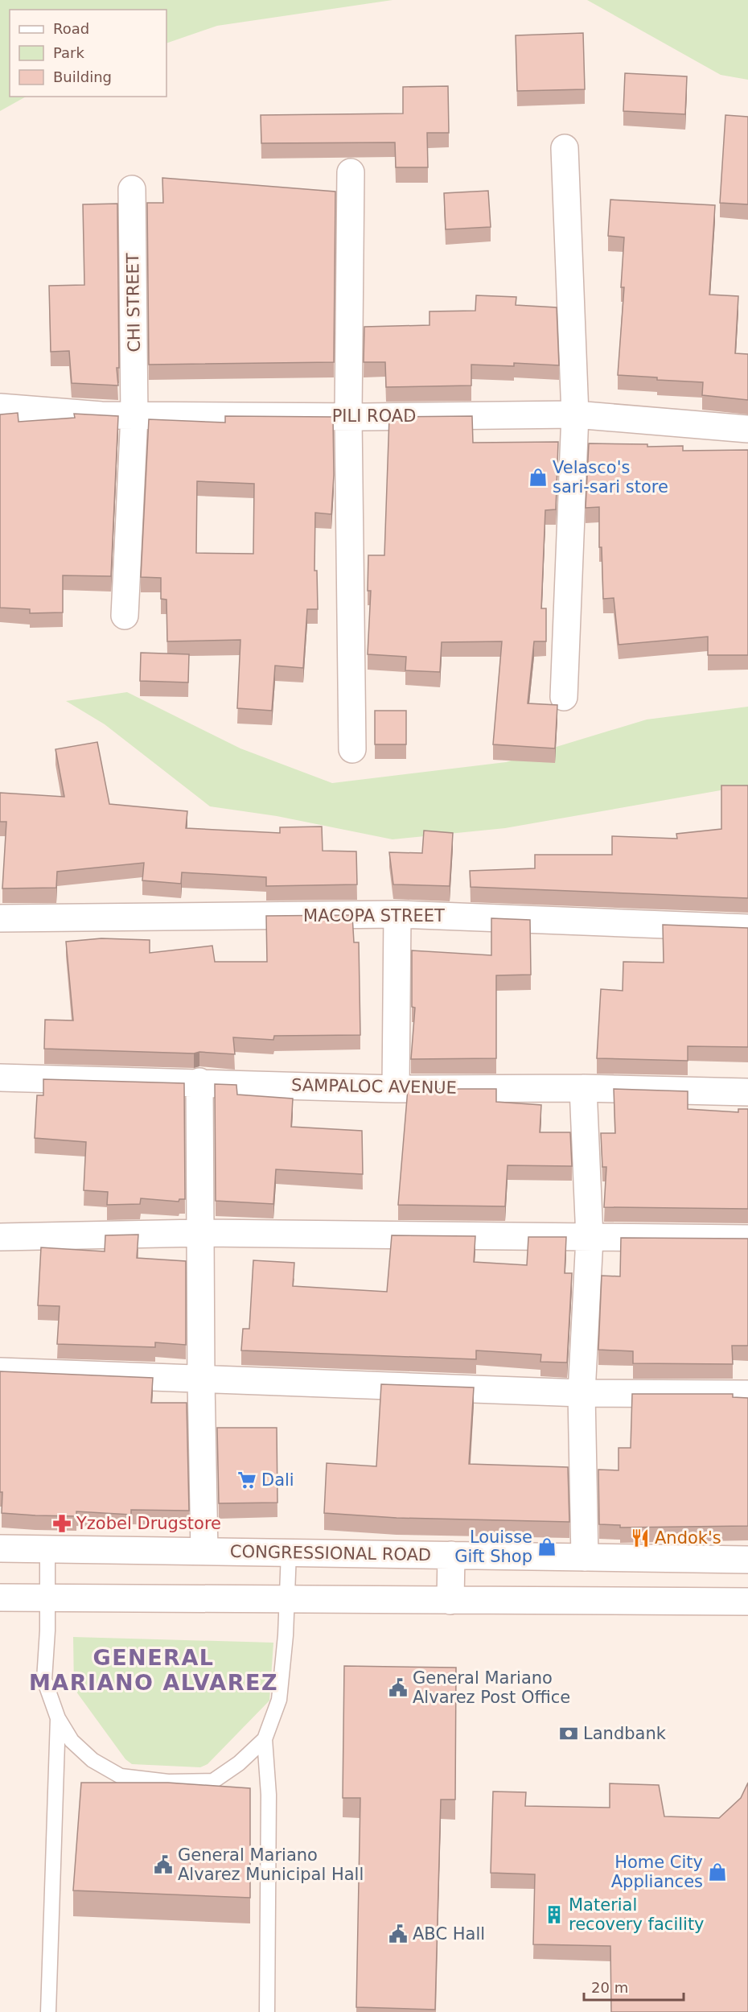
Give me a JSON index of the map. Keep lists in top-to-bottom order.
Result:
{
  "streets": {
    "street": [
      "CHI STREET",
      "PILI ROAD",
      "MACOPA STREET",
      "SAMPALOC AVENUE",
      "CONGRESSIONAL ROAD"
    ]
  },
  "crossings": [
    ["CHI STREET", "PILI ROAD"]
  ],
  "districts": ["GENERAL MARIANO ALVAREZ"],
  "places": {
    "shop": ["Velasco's sari-sari store", "Louisse Gift Shop", "Home City Appliances"],
    "supermarket": ["Dali"],
    "pharmacy": ["Yzobel Drugstore"],
    "restaurant": ["Andok's"],
    "public building": ["General Mariano Alvarez Post Office", "General Mariano Alvarez Municipal Hall", "ABC Hall"],
    "bank": ["Landbank"],
    "building": ["Material recovery facility"]
  },
  "legend": ["Road", "Park", "Building"],
  "scale_bar": "20 m"
}
